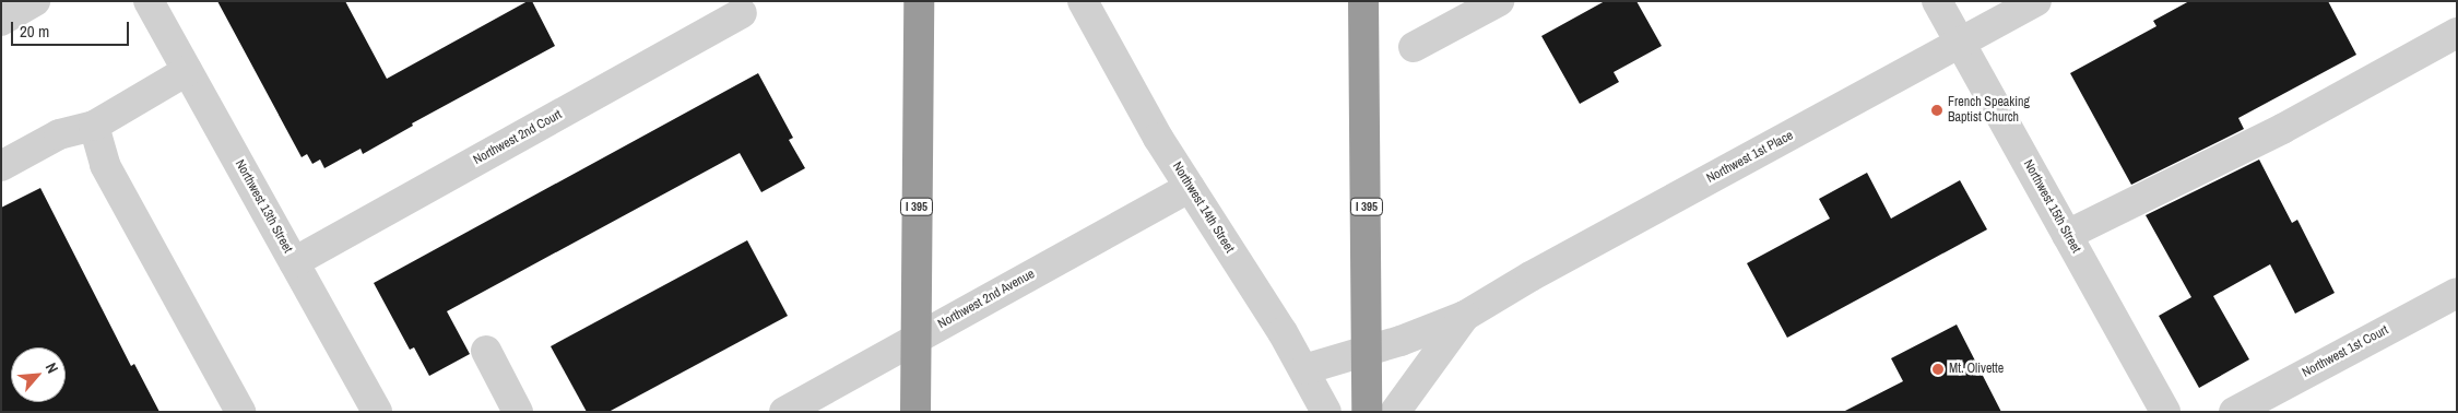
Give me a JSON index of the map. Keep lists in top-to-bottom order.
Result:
{
  "streets": {
    "highway": ["I 395"],
    "street": [
      "Northwest 2nd Court",
      "Northwest 1st Place",
      "Northwest 13th Street",
      "Northwest 15th Street",
      "Northwest 14th Street",
      "Northwest 2nd Avenue",
      "Northwest 1st Court"
    ]
  },
  "crossings": [
    ["Northwest 2nd Court", "Northwest 13th Street"],
    ["Northwest 1st Place", "Northwest 15th Street"],
    ["Northwest 1st Place", "Northwest 14th Street"],
    ["Northwest 14th Street", "Northwest 2nd Avenue"]
  ],
  "places": ["French Speaking Baptist Church", "Mt. Olivette"],
  "scale_bar": "20 m",
  "north": "top right"
}
